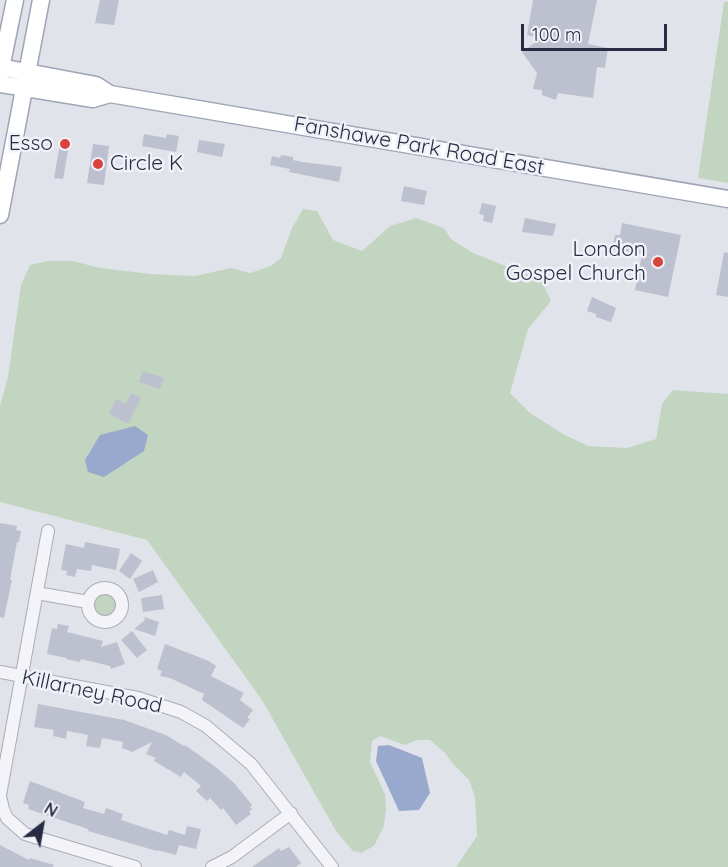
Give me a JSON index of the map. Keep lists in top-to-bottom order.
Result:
{
  "streets": {
    "main road": ["Fanshawe Park Road East"],
    "street": ["Killarney Road"]
  },
  "places": ["Esso", "Circle K", "London Gospel Church"],
  "scale_bar": "100 m",
  "north": "top right"
}
